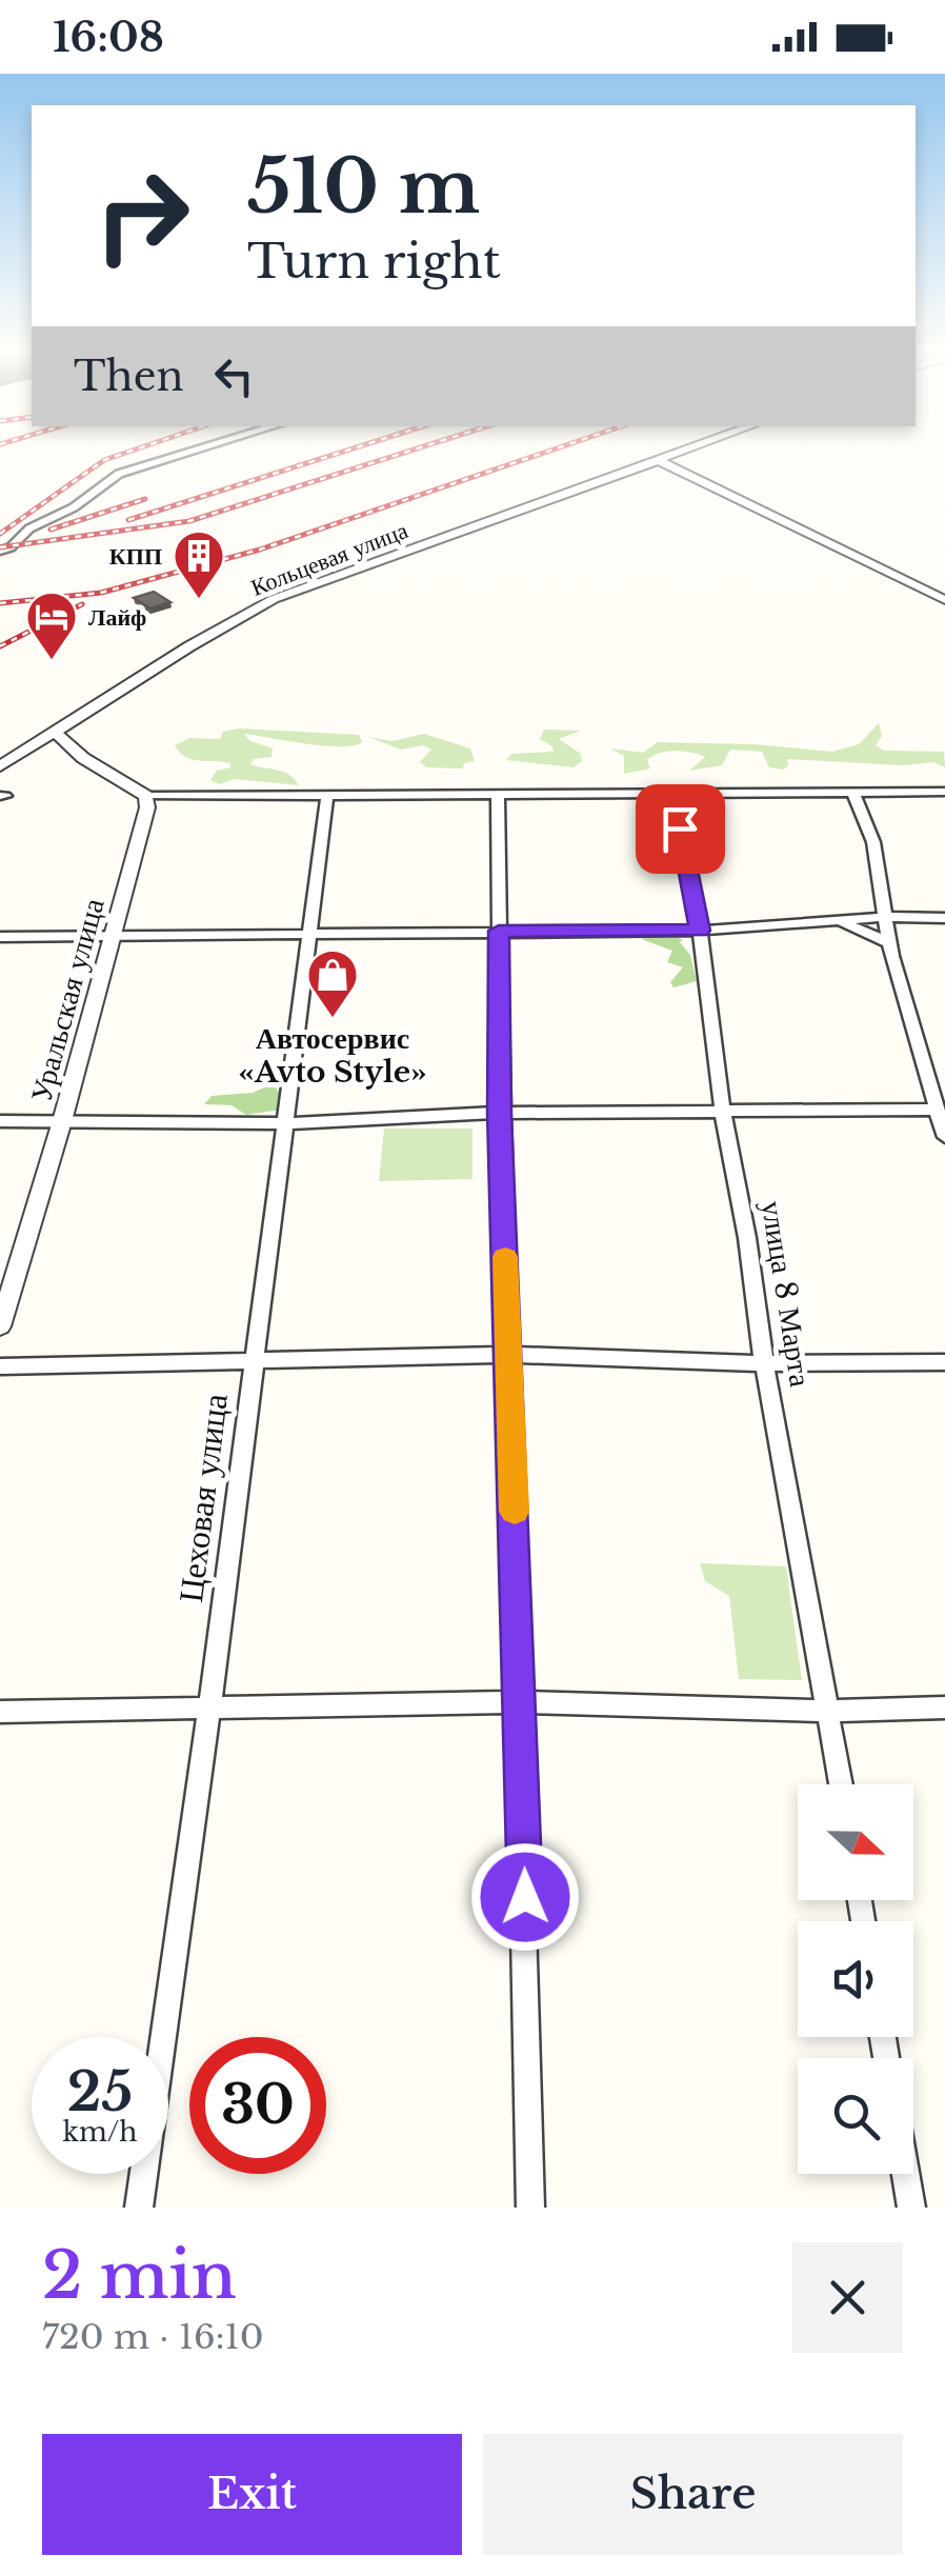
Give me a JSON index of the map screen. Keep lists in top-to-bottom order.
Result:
{
  "streets": {
    "street": [
      "Кольцевая улица",
      "Уральская улица",
      "улица 8 Марта",
      "Цеховая улица"
    ]
  },
  "places": {
    "building": ["КПП"],
    "hotel": ["Лайф"],
    "shop": ["Автосервис «Avto Style»"]
  },
  "north": "right",
  "page": {
    "status": "16:08",
    "turn": ["510 m", "Turn right"],
    "then": "Then",
    "speed": "25 km/h",
    "limit": "30",
    "heading": ["2 min", "720 m · 16:10"],
    "buttons": ["Exit", "Share"]
  }
}
